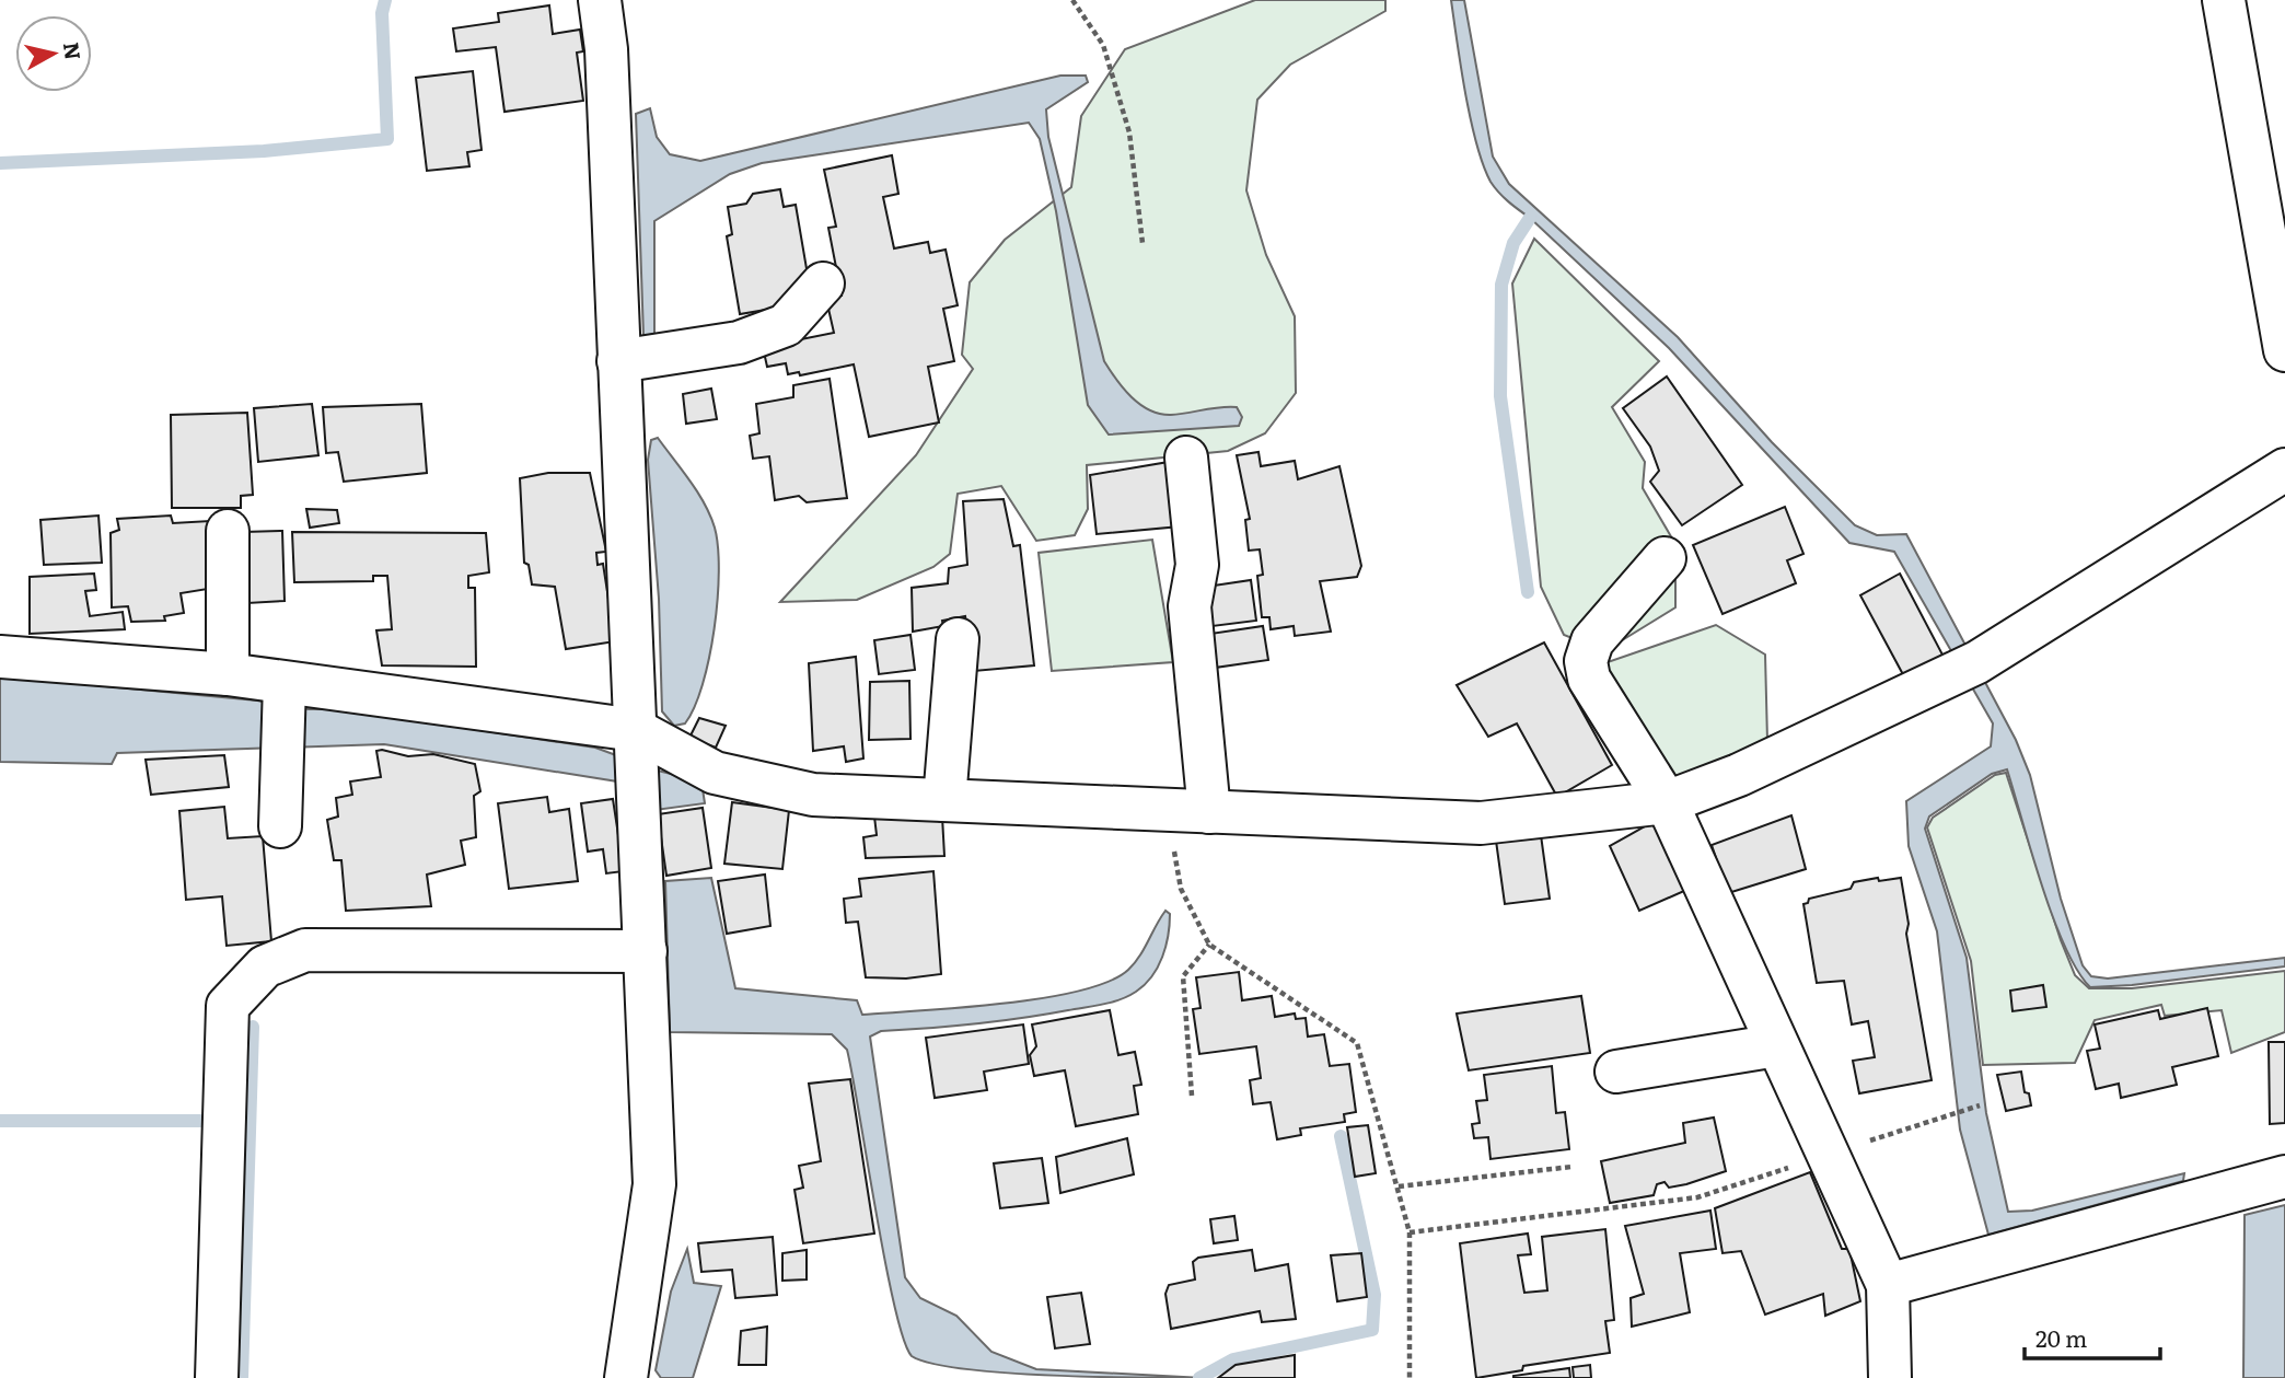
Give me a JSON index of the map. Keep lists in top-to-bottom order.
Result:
{
  "scale_bar": "20 m",
  "north": "right"
}
